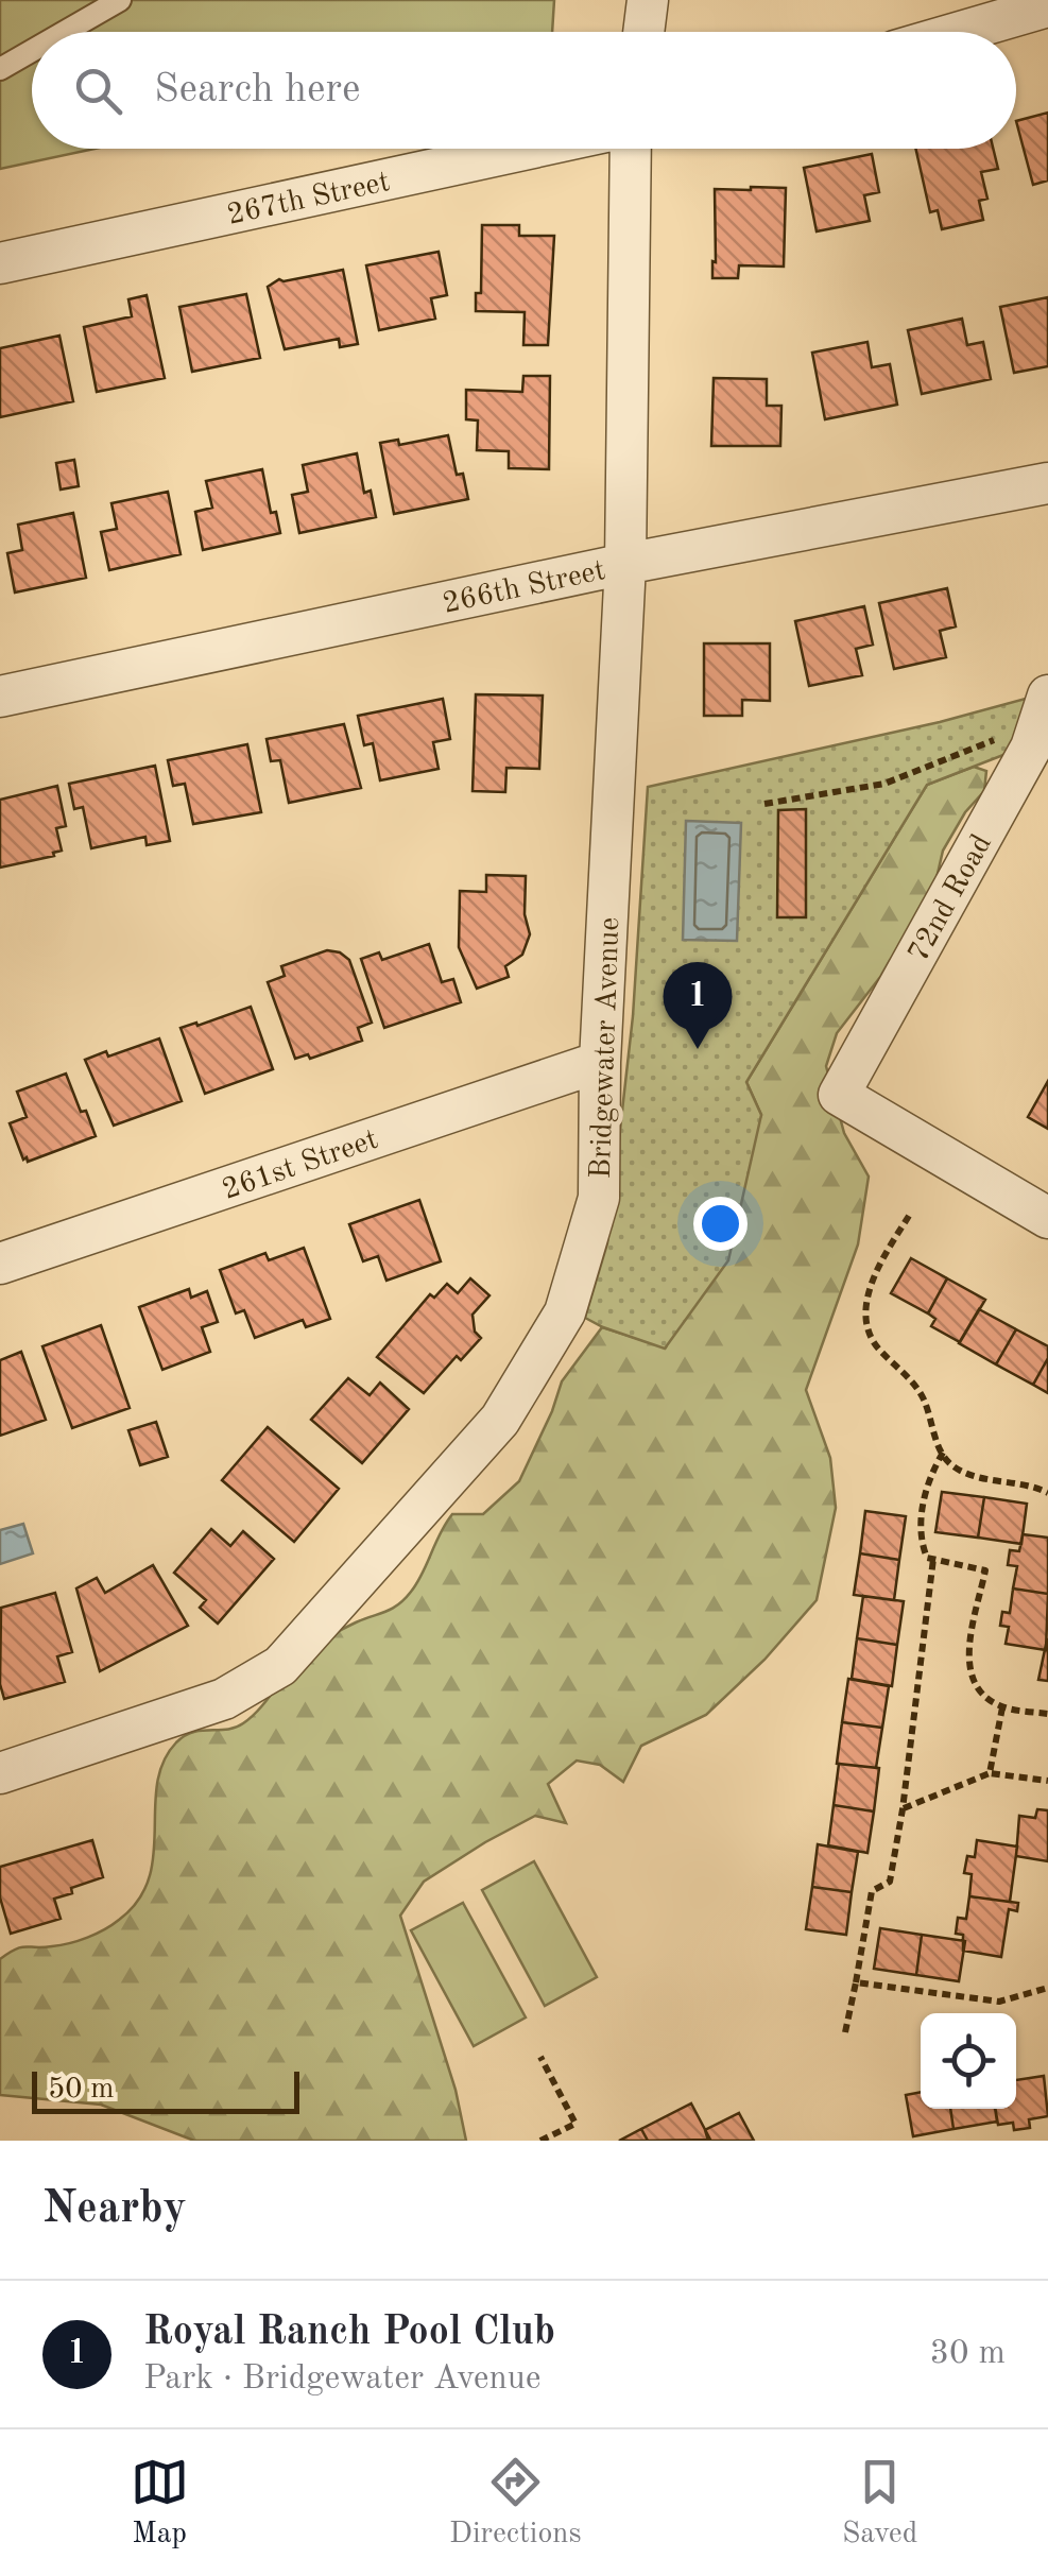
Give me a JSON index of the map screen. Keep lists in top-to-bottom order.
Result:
{
  "streets": {
    "street": [
      "267th Street",
      "266th Street",
      "72nd Road",
      "Bridgewater Avenue",
      "261st Street"
    ]
  },
  "crossings": [
    ["266th Street", "Bridgewater Avenue"],
    ["Bridgewater Avenue", "261st Street"]
  ],
  "scale_bar": "50 m",
  "page": {
    "search": "Search here",
    "pins": "1",
    "scale": "50 m",
    "heading": "Nearby",
    "list": [
      {
        "mark": "1",
        "name": "Royal Ranch Pool Club",
        "note": "Park · Bridgewater Avenue",
        "value": "30 m"
      }
    ],
    "nav": ["Map", "Directions", "Saved"]
  }
}
